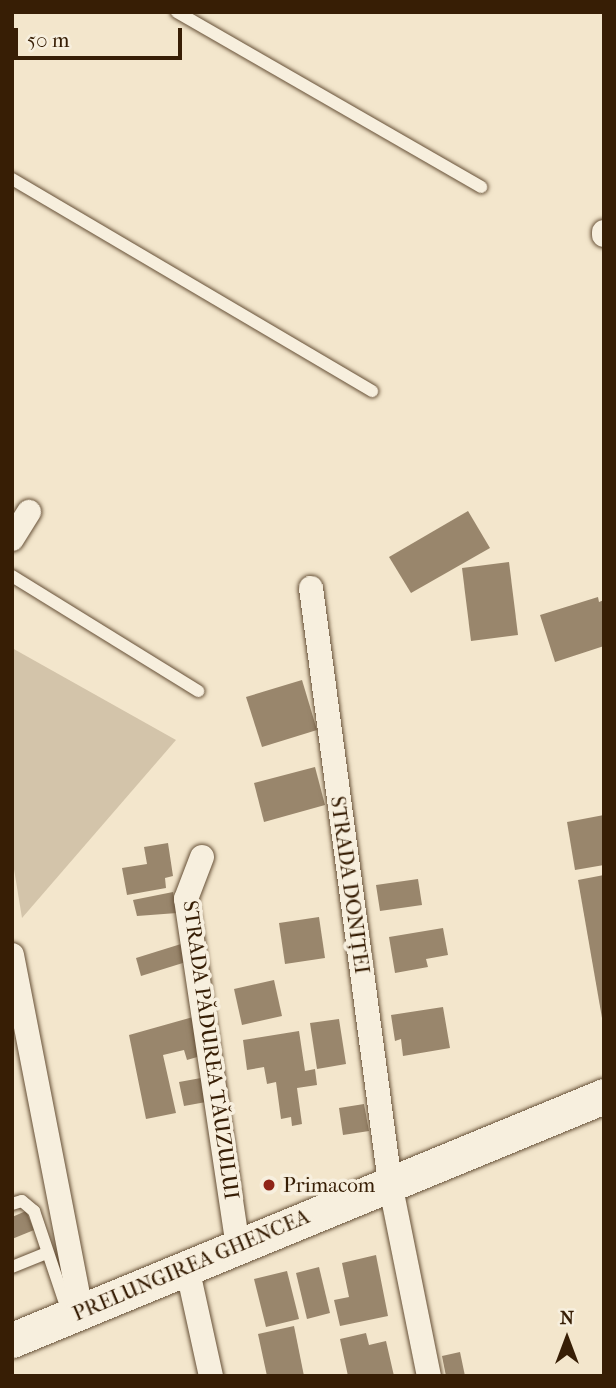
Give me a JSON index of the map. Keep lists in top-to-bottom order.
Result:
{
  "streets": {
    "main road": ["PRELUNGIREA GHENCEA"],
    "street": ["STRADA DONIȚEI", "STRADA PĂDUREA TĂUZULUI"]
  },
  "crossings": [
    ["STRADA DONIȚEI", "PRELUNGIREA GHENCEA"],
    ["STRADA PĂDUREA TĂUZULUI", "PRELUNGIREA GHENCEA"]
  ],
  "places": ["Primacom"],
  "scale_bar": "50 m",
  "north": "top"
}
